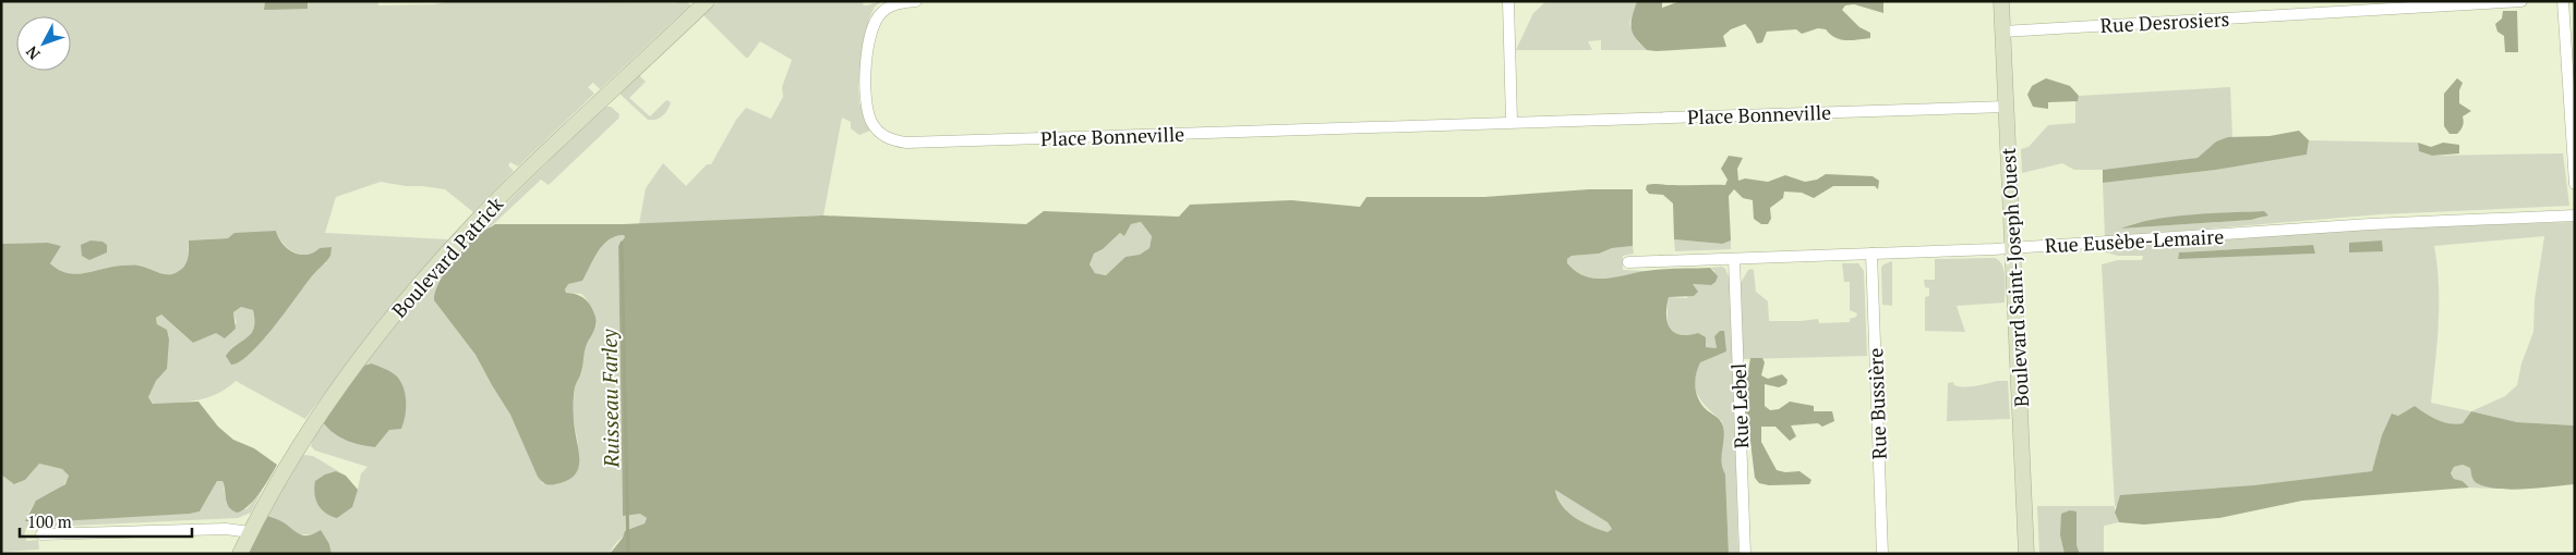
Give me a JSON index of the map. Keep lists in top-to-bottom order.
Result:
{
  "streets": {
    "street": [
      "Rue Desrosiers",
      "Place Bonneville",
      "Rue Eusèbe-Lemaire",
      "Boulevard Patrick",
      "Boulevard Saint-Joseph Ouest",
      "Rue Bussière",
      "Rue Lebel"
    ]
  },
  "crossings": [
    ["Rue Desrosiers", "Boulevard Saint-Joseph Ouest"],
    ["Place Bonneville", "Boulevard Saint-Joseph Ouest"],
    ["Rue Eusèbe-Lemaire", "Boulevard Saint-Joseph Ouest"],
    ["Rue Eusèbe-Lemaire", "Rue Bussière"],
    ["Rue Eusèbe-Lemaire", "Rue Lebel"]
  ],
  "water": ["Ruisseau Farley"],
  "scale_bar": "100 m",
  "north": "bottom left"
}
